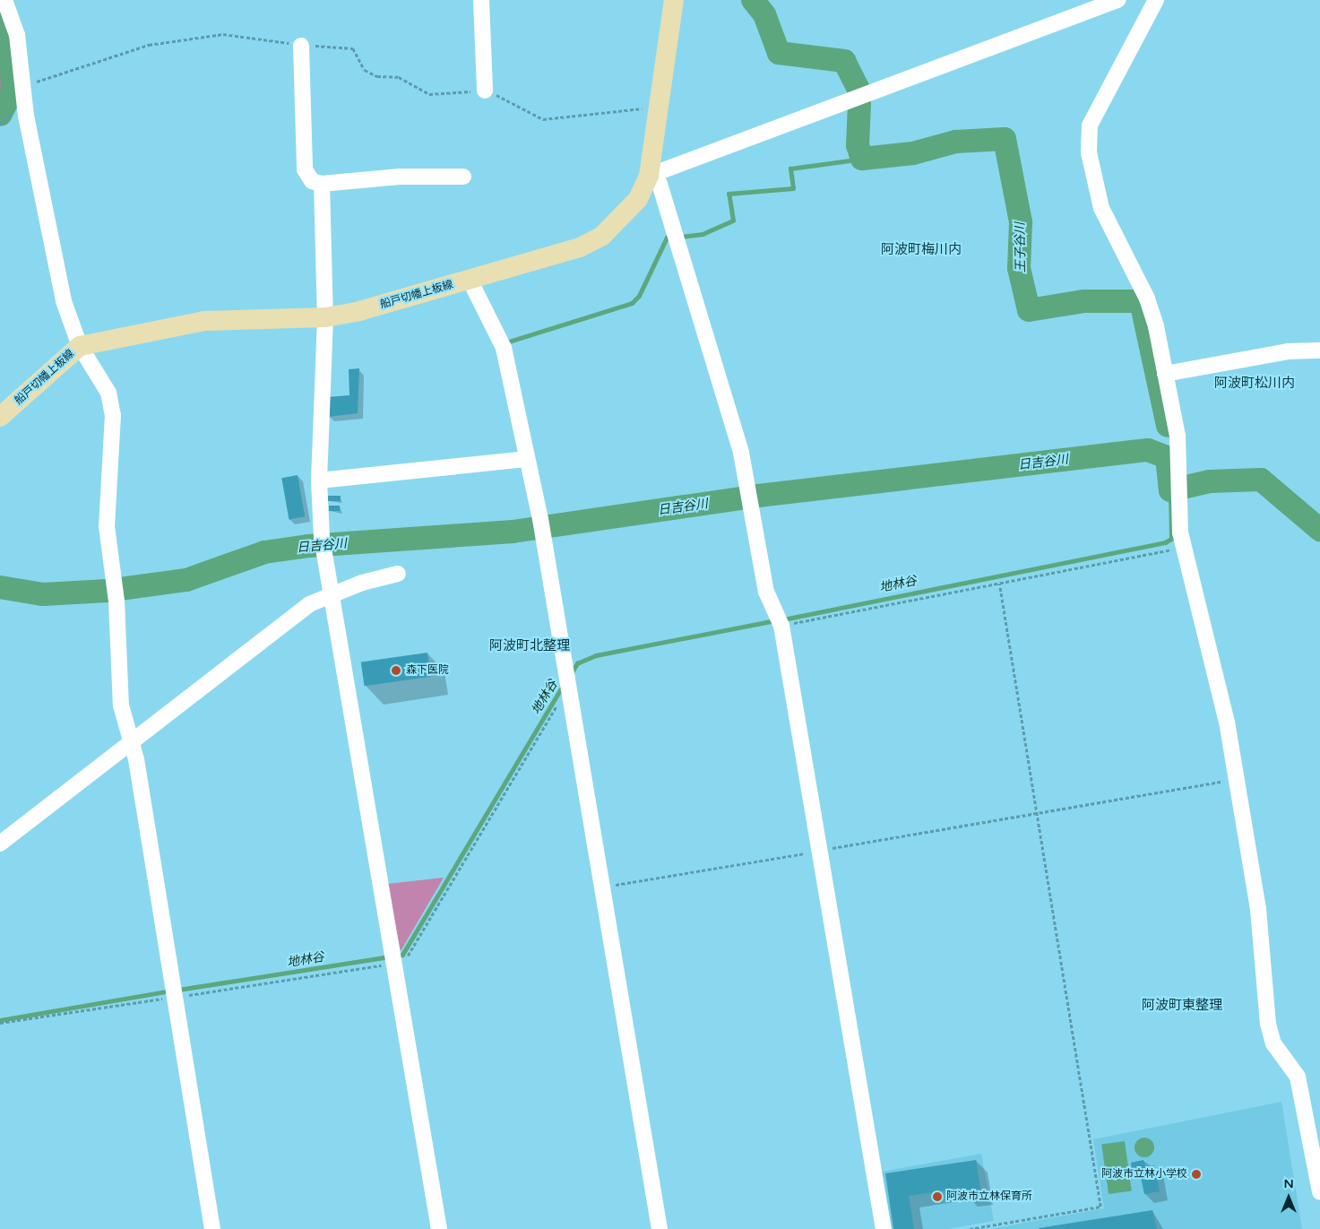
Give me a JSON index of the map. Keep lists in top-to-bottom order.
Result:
{
  "streets": {
    "main road": ["船戸切幡上板線"]
  },
  "districts": [
    "阿波町梅川内",
    "阿波町松川内",
    "阿波町北整理",
    "阿波町東整理"
  ],
  "water": ["王子谷川", "日吉谷川", "地林谷"],
  "places": ["森下医院", "阿波市立林小学校", "阿波市立林保育所"],
  "north": "top"
}
